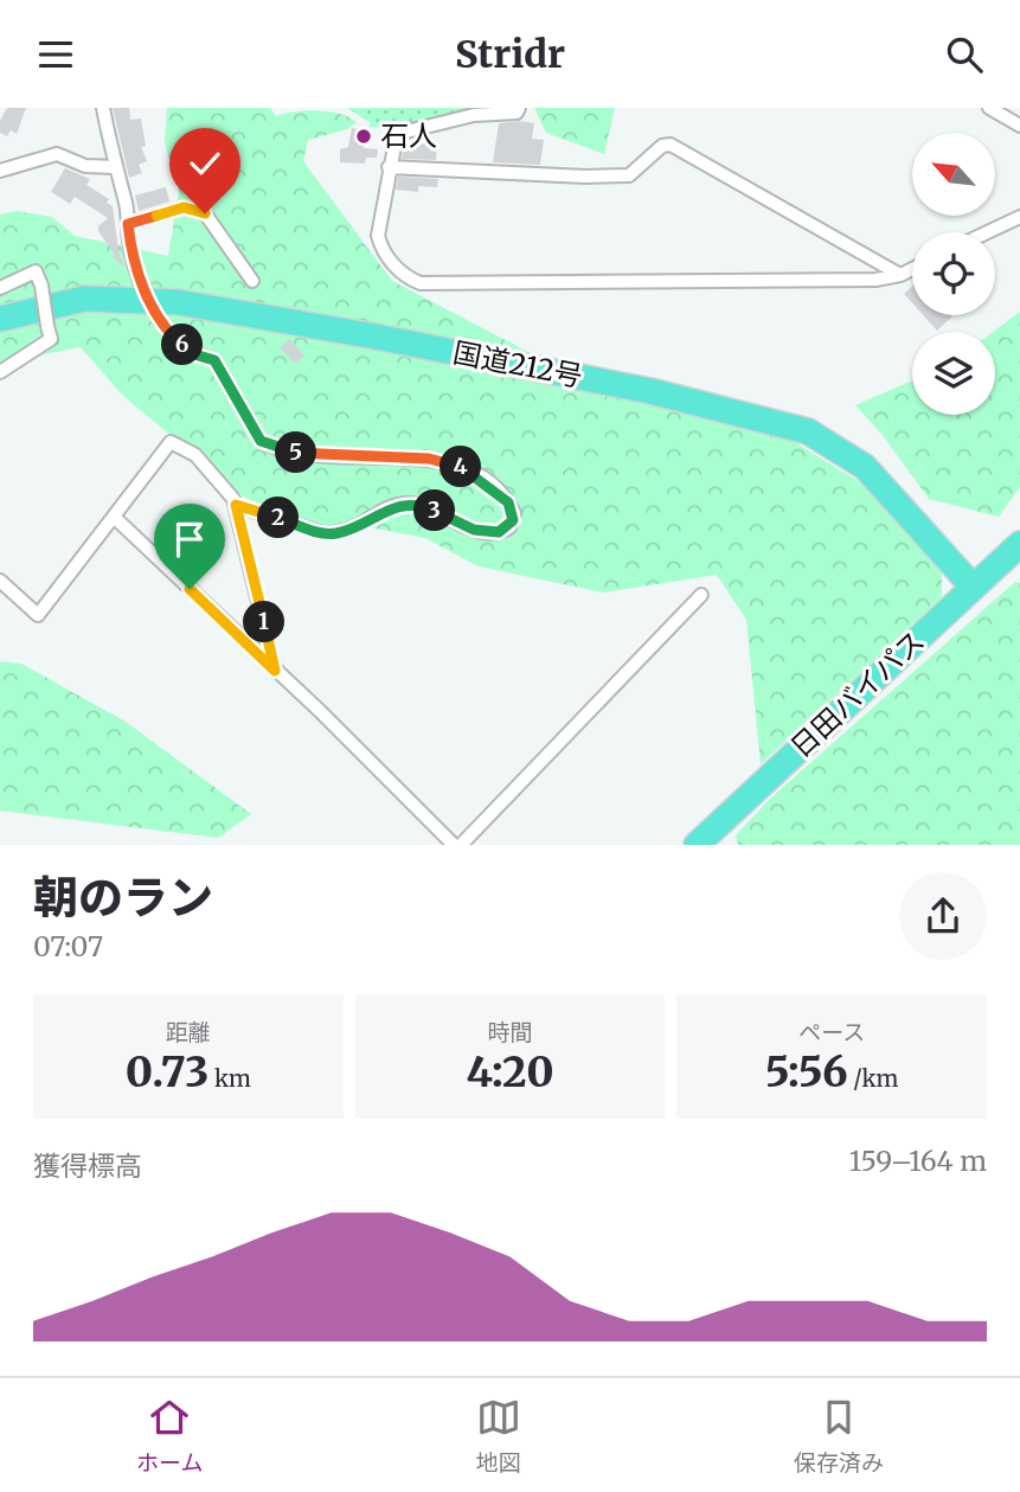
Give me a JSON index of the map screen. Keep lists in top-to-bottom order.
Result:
{
  "streets": {
    "highway": ["国道212号", "日田バイパス"]
  },
  "crossings": [
    ["国道212号", "日田バイパス"]
  ],
  "places": ["石人"],
  "north": "top left",
  "page": {
    "header": "Stridr",
    "pins": [
      "6",
      "5",
      "4",
      "3",
      "2",
      "1"
    ],
    "heading": ["朝のラン", "07:07"],
    "stats": [
      ["距離", "0.73 km"],
      ["時間", "4:20"],
      ["ペース", "5:56 /km"]
    ],
    "chart": ["獲得標高", "159–164 m"],
    "tabs": ["ホーム", "地図", "保存済み"]
  }
}
